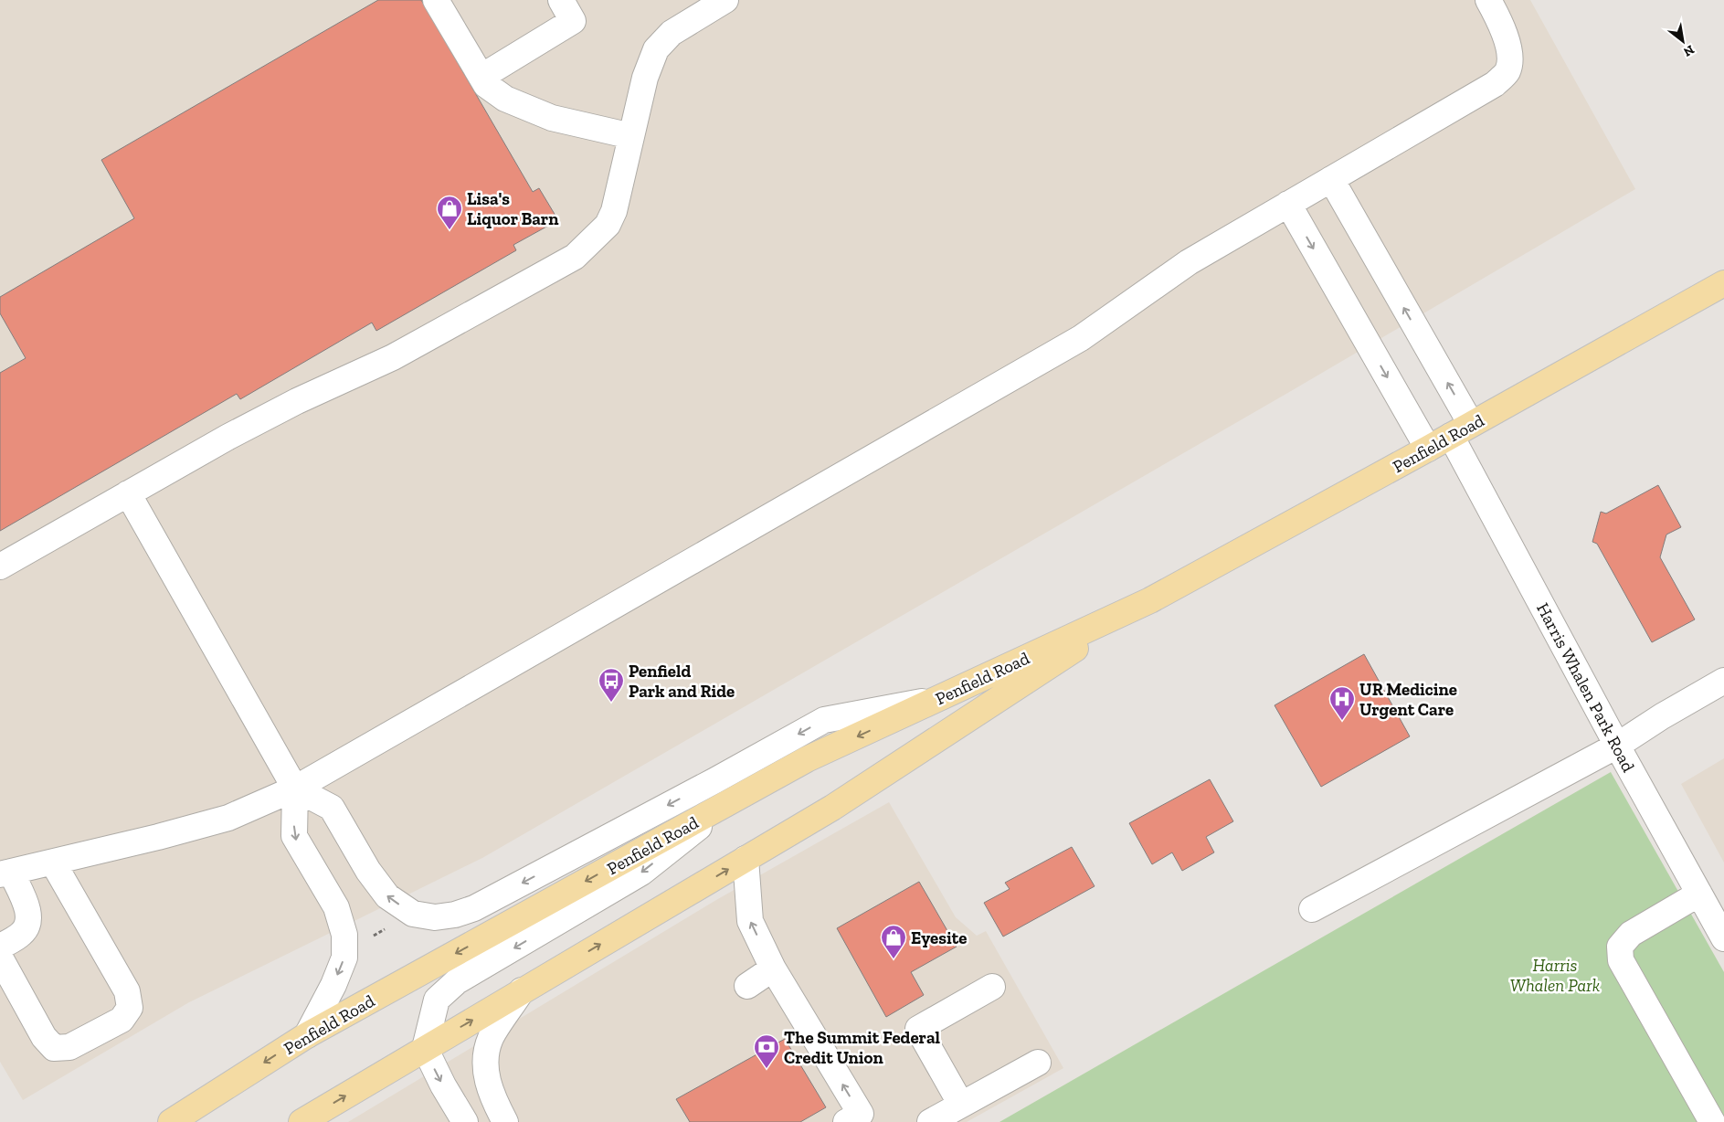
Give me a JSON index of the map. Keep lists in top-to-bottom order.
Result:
{
  "streets": {
    "main road": ["Penfield Road"],
    "street": ["Harris Whalen Park Road"]
  },
  "crossings": [
    ["Penfield Road", "Harris Whalen Park Road"]
  ],
  "parks": ["Harris Whalen Park"],
  "places": {
    "shop": ["Lisa's Liquor Barn", "Eyesite"],
    "bus stop": ["Penfield Park and Ride"],
    "hospital": ["UR Medicine Urgent Care"],
    "bank": ["The Summit Federal Credit Union"]
  },
  "north": "bottom right"
}
